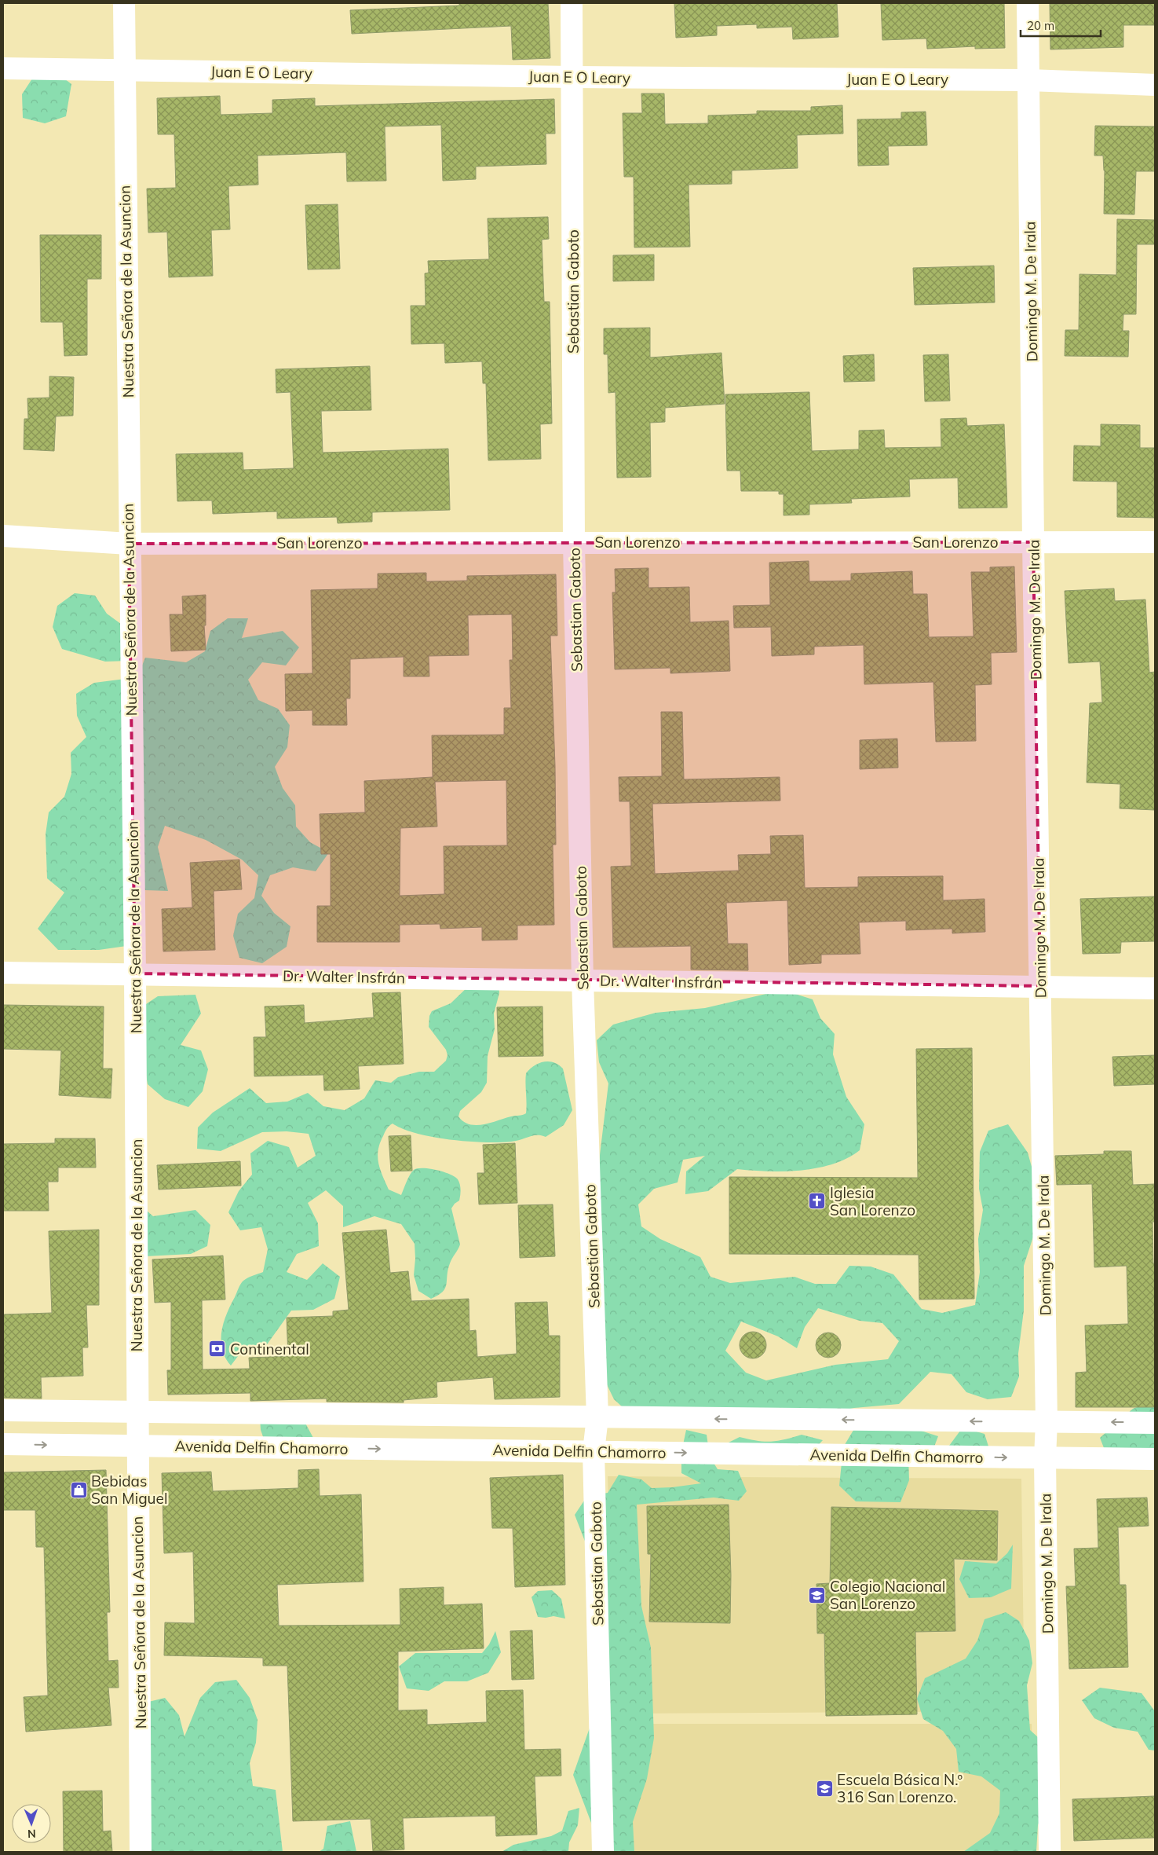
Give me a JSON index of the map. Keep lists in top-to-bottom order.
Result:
{
  "streets": {
    "street": [
      "Juan E O Leary",
      "Nuestra Señora de la Asuncion",
      "Sebastian Gaboto",
      "Domingo M. De Irala",
      "San Lorenzo",
      "Dr. Walter Insfrán",
      "Avenida Delfin Chamorro"
    ]
  },
  "crossings": [
    ["Juan E O Leary", "Nuestra Señora de la Asuncion"],
    ["Juan E O Leary", "Sebastian Gaboto"],
    ["Juan E O Leary", "Domingo M. De Irala"],
    ["Nuestra Señora de la Asuncion", "San Lorenzo"],
    ["Nuestra Señora de la Asuncion", "Dr. Walter Insfrán"],
    ["Nuestra Señora de la Asuncion", "Avenida Delfin Chamorro"],
    ["Sebastian Gaboto", "San Lorenzo"],
    ["Sebastian Gaboto", "Dr. Walter Insfrán"],
    ["Sebastian Gaboto", "Avenida Delfin Chamorro"],
    ["Domingo M. De Irala", "San Lorenzo"],
    ["Domingo M. De Irala", "Dr. Walter Insfrán"],
    ["Domingo M. De Irala", "Avenida Delfin Chamorro"]
  ],
  "places": {
    "church": ["Iglesia San Lorenzo"],
    "bank": ["Continental"],
    "shop": ["Bebidas San Miguel"],
    "school or university": ["Colegio Nacional San Lorenzo", "Escuela Básica N.º 316 San Lorenzo."]
  },
  "scale_bar": "20 m",
  "north": "bottom"
}
